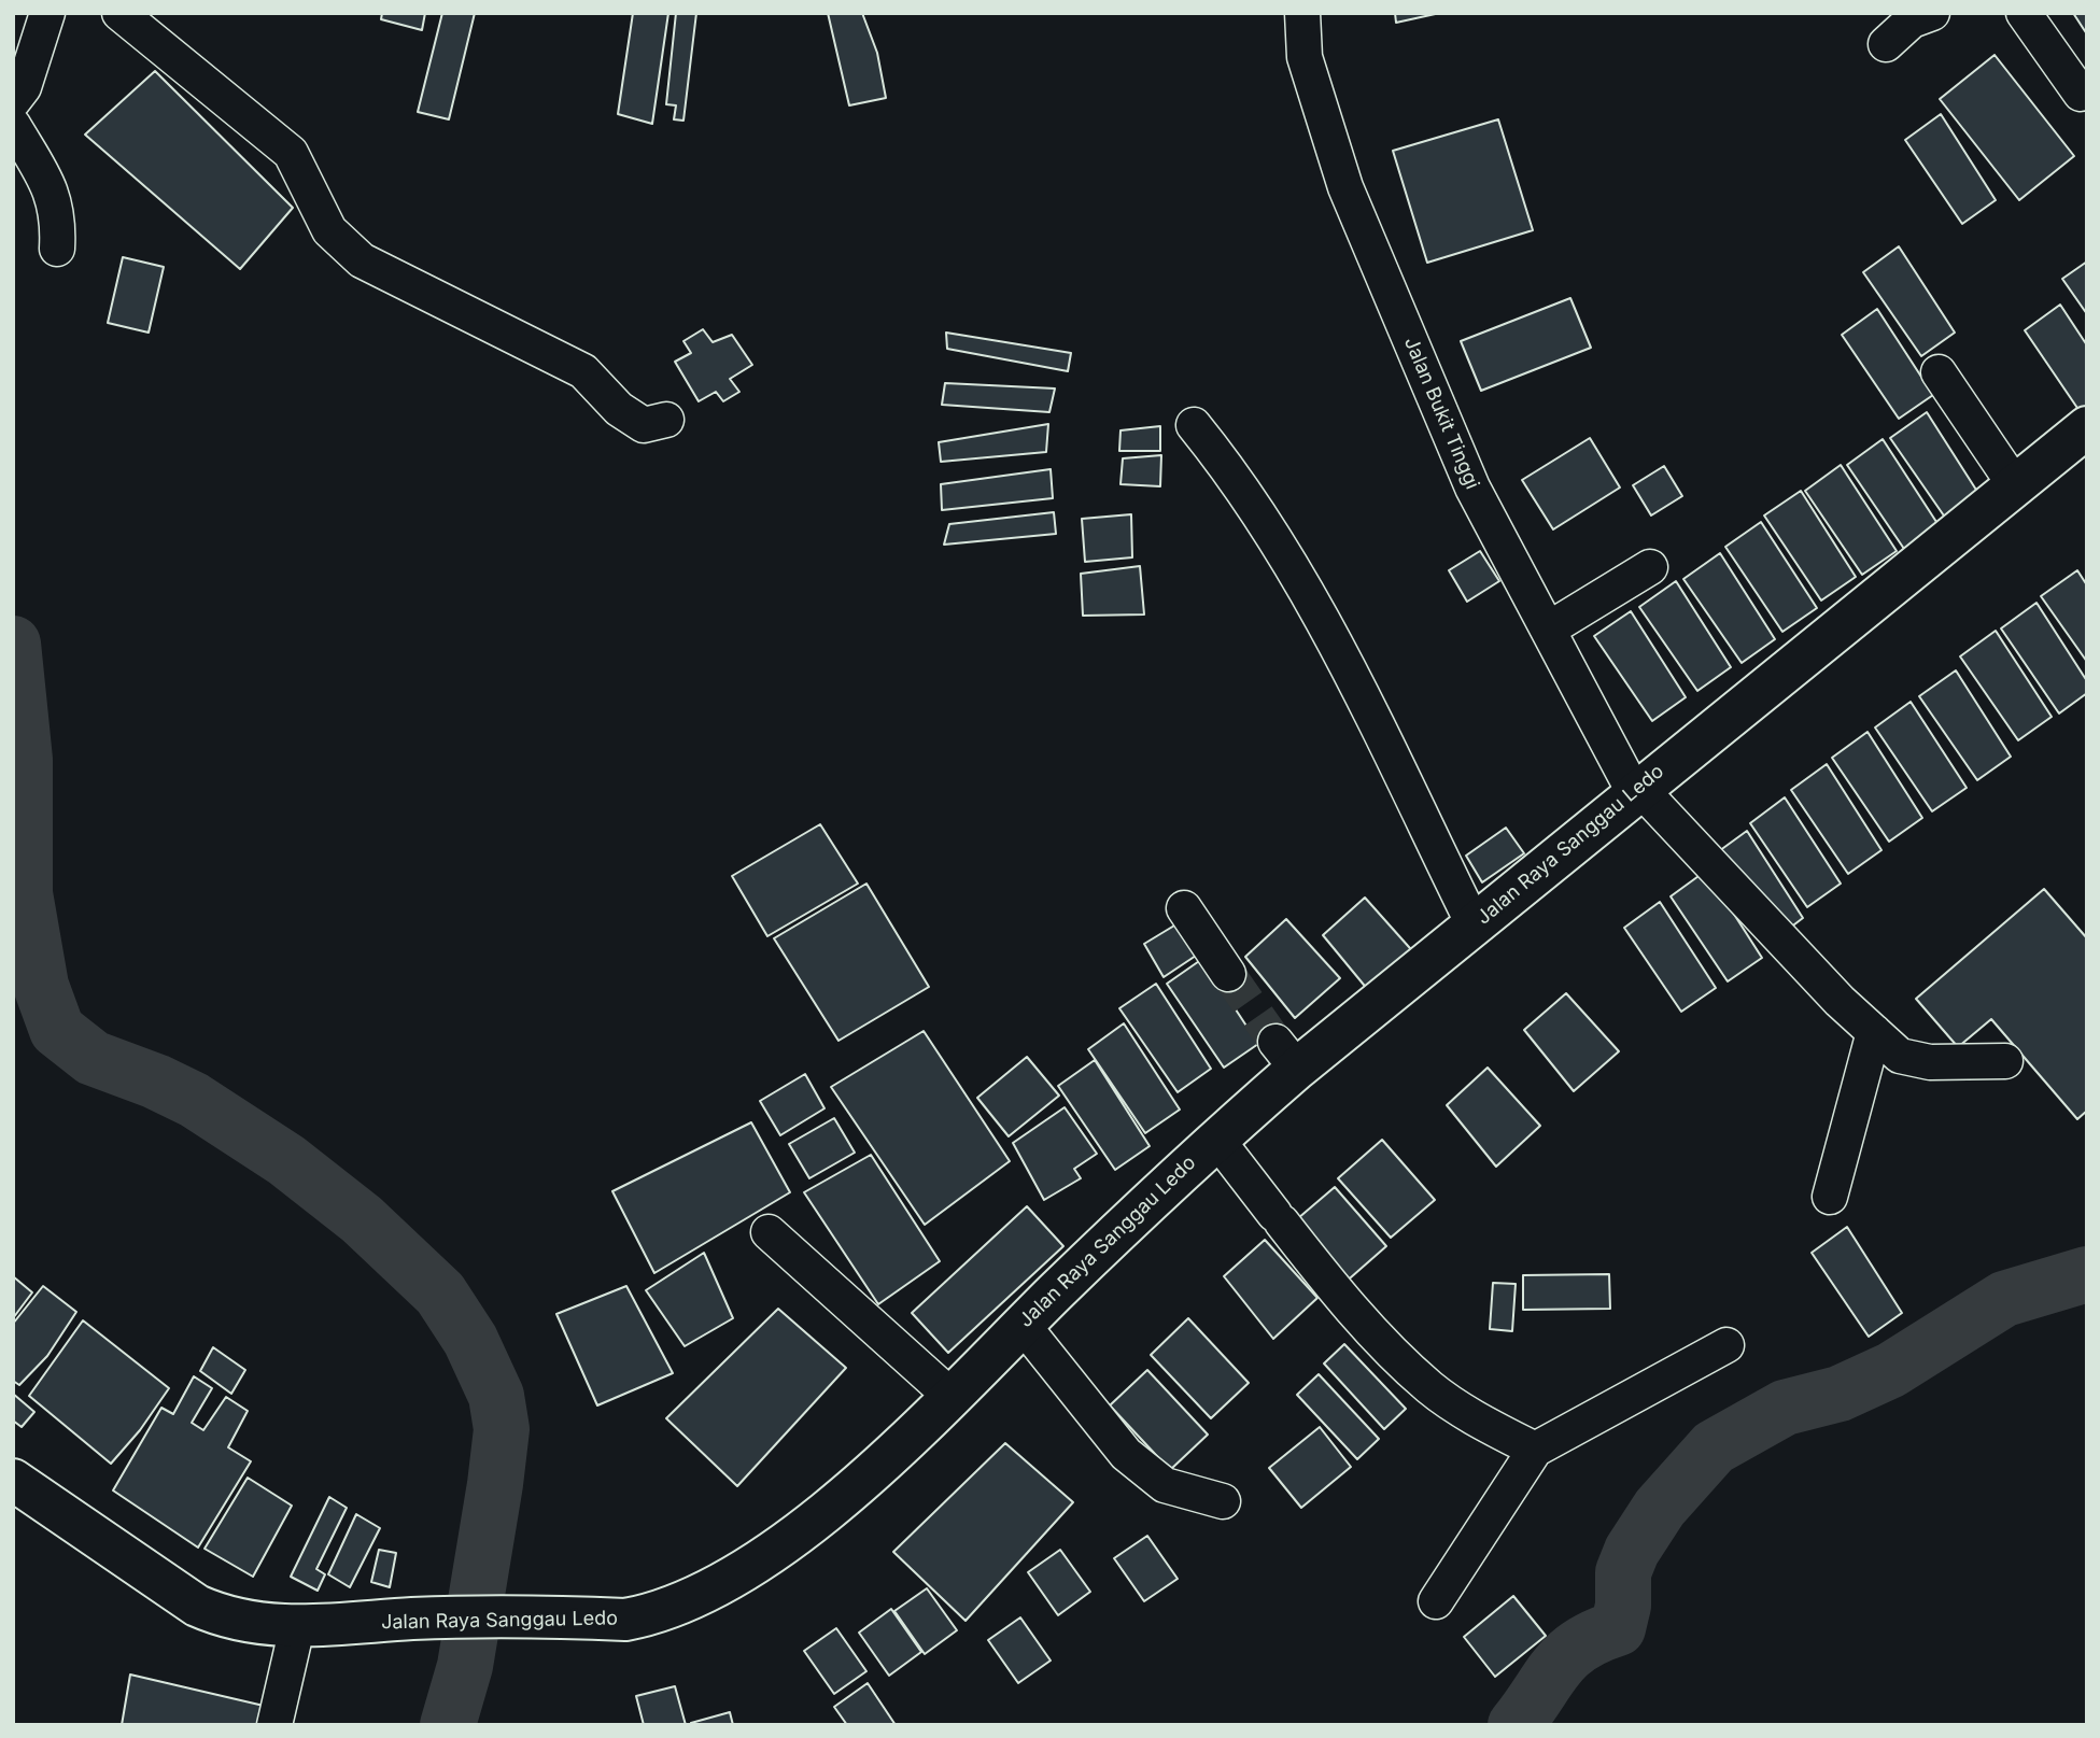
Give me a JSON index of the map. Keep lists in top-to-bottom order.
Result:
{
  "streets": {
    "highway": ["Jalan Raya Sanggau Ledo"],
    "street": ["Jalan Bukit Tinggi"]
  },
  "crossings": [
    ["Jalan Bukit Tinggi", "Jalan Raya Sanggau Ledo"]
  ]
}
